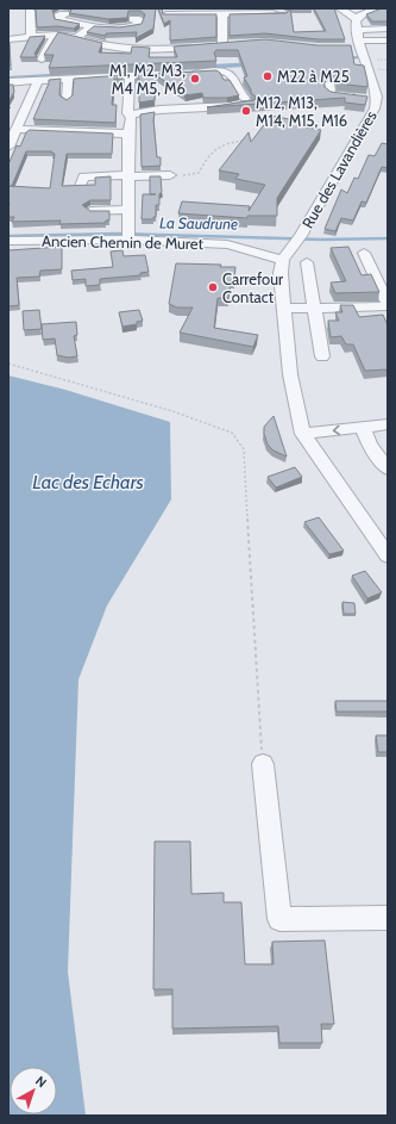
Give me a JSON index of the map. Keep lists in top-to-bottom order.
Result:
{
  "streets": {
    "street": ["Rue des Lavandières", "Ancien Chemin de Muret"]
  },
  "crossings": [
    ["Rue des Lavandières", "Ancien Chemin de Muret"]
  ],
  "water": ["La Saudrune", "Lac des Echars"],
  "places": [
    "M22 à M25",
    "M1, M2, M3, M4 M5, M6",
    "M12, M13, M14, M15, M16",
    "Carrefour Contact"
  ],
  "north": "top right"
}
